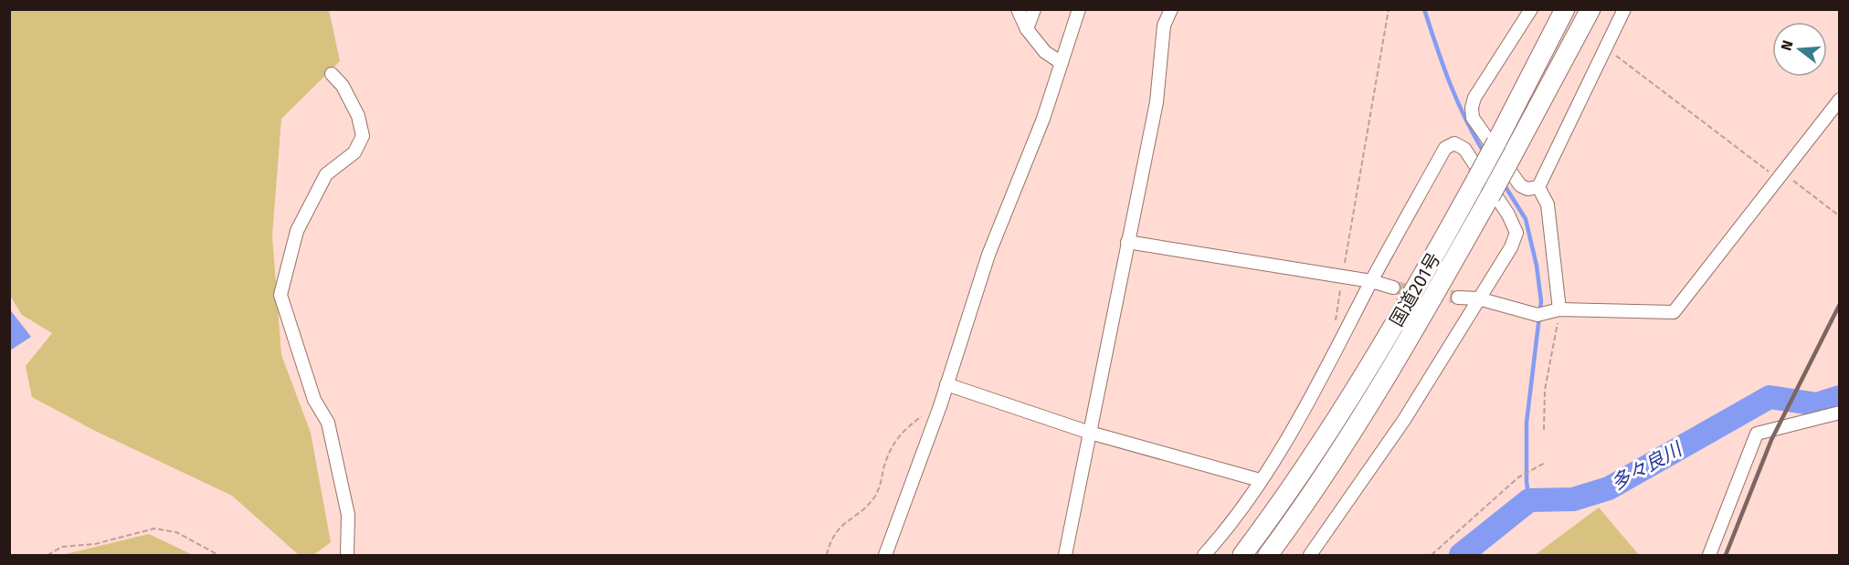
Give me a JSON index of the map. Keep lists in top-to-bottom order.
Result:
{
  "streets": {
    "highway": ["国道201号"]
  },
  "water": ["多々良川"],
  "north": "left"
}
